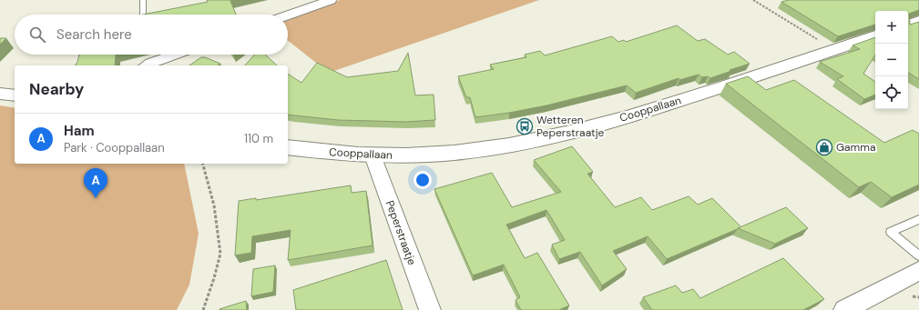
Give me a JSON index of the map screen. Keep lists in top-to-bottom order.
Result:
{
  "streets": {
    "street": ["Cooppallaan", "Peperstraatje"]
  },
  "crossings": [
    ["Cooppallaan", "Peperstraatje"]
  ],
  "places": {
    "bus stop": ["Wetteren Peperstraatje"],
    "shop": ["Gamma"]
  },
  "page": {
    "map_buttons": ["+", "−"],
    "search": "Search here",
    "heading": "Nearby",
    "list": [
      {
        "mark": "A",
        "name": "Ham",
        "note": "Park · Cooppallaan",
        "value": "110 m"
      }
    ],
    "pins": "A"
  }
}
